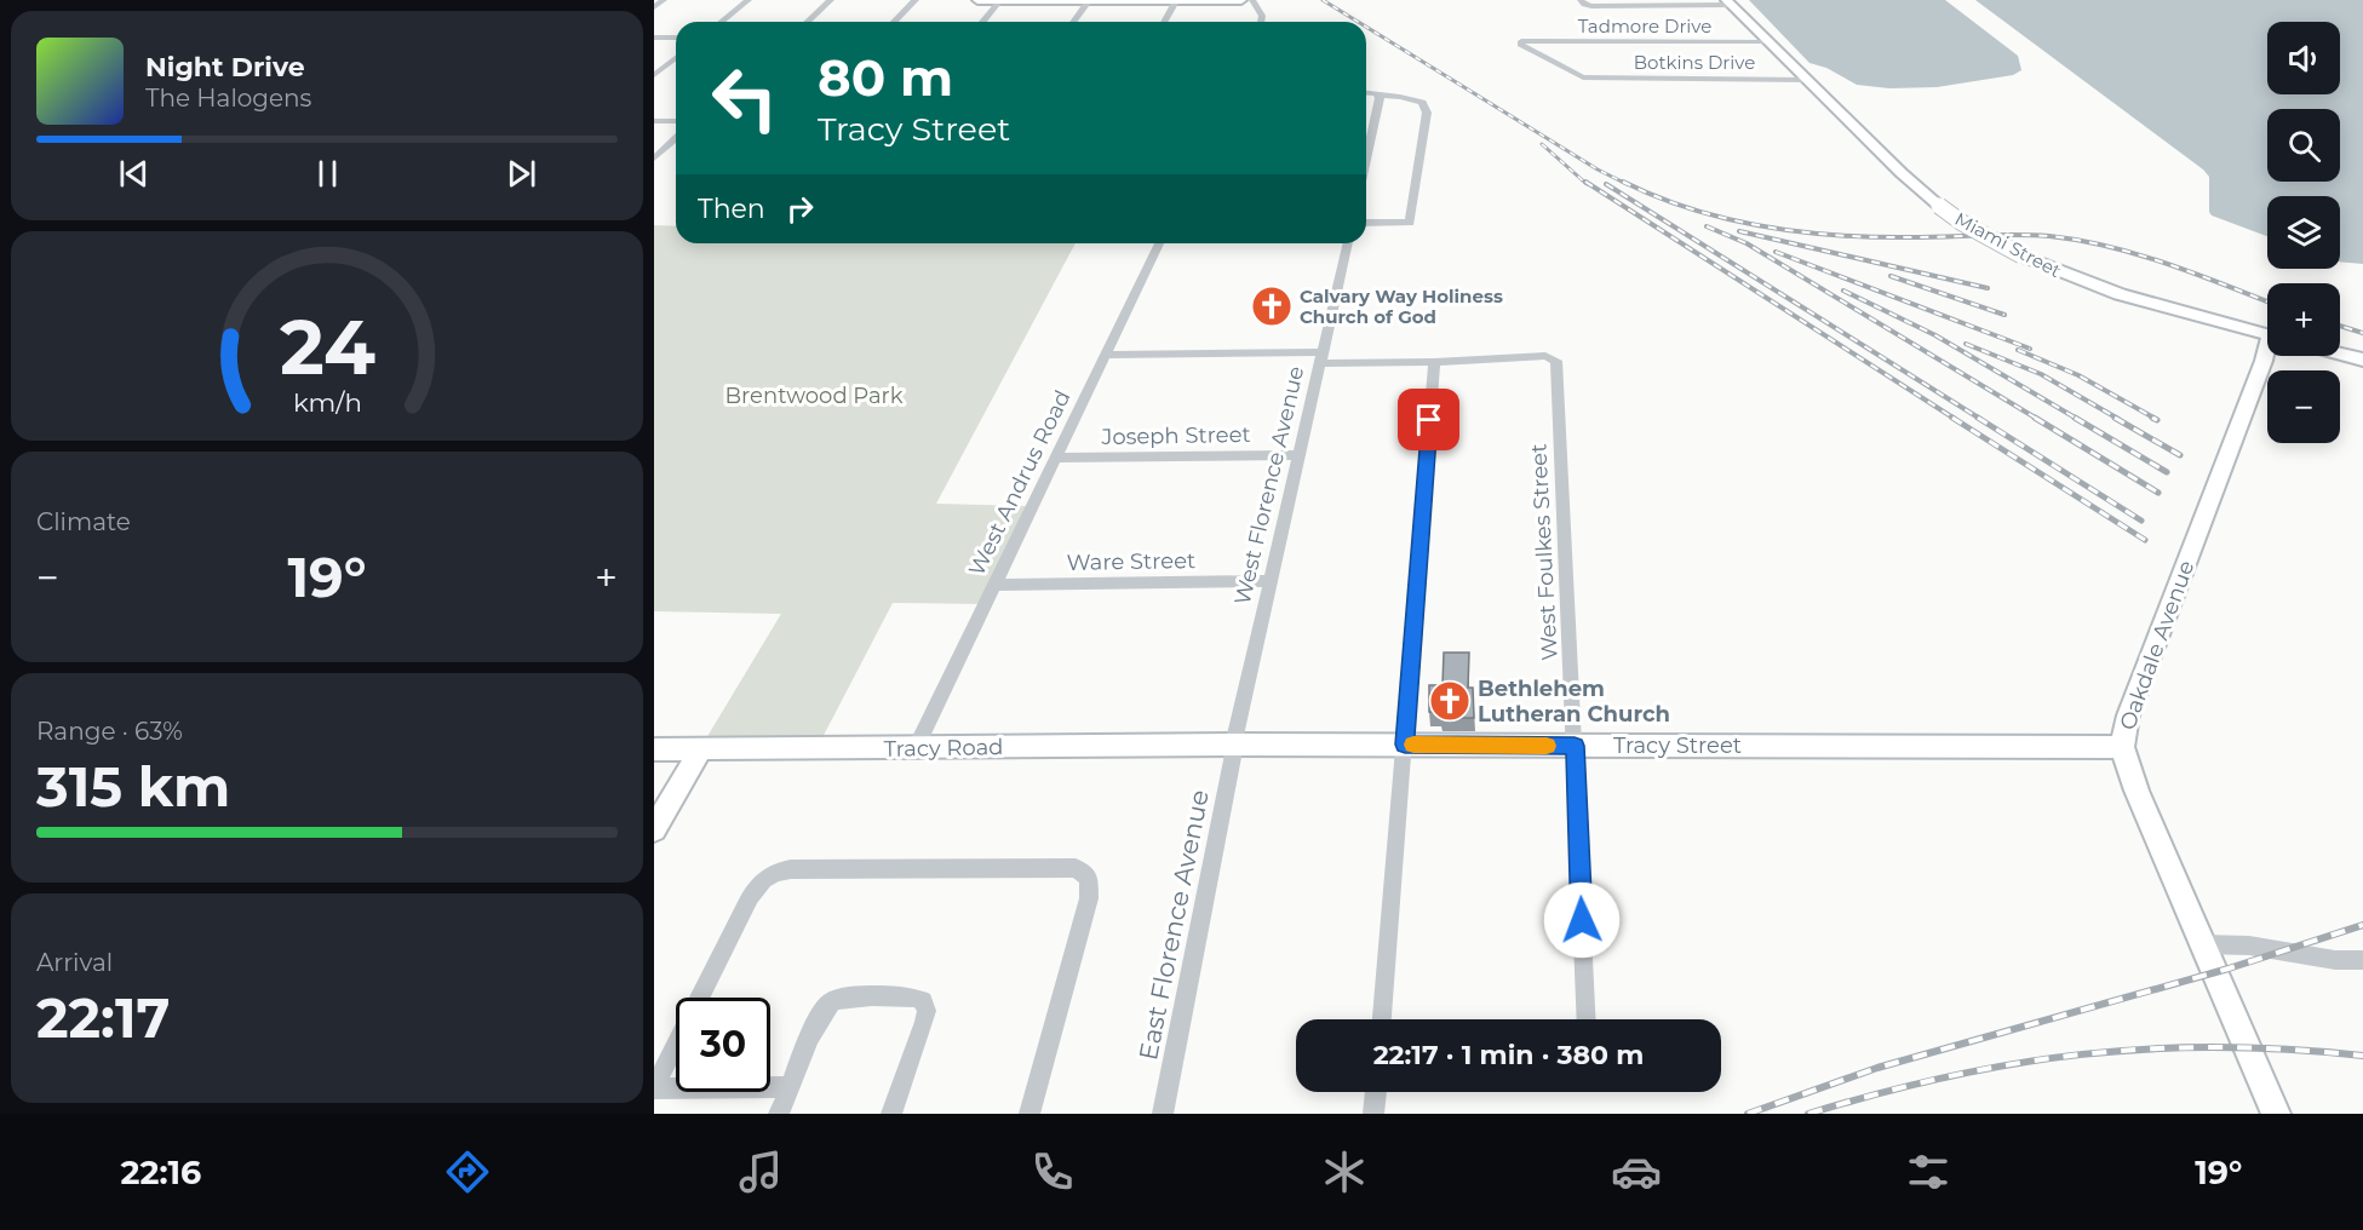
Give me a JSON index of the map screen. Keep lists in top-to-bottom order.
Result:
{
  "streets": {
    "street": [
      "Tadmore Drive",
      "Botkins Drive",
      "Miami Street",
      "Joseph Street",
      "West Andrus Road",
      "West Florence Avenue",
      "West Foulkes Street",
      "Ware Street",
      "Oakdale Avenue",
      "Tracy Street",
      "Tracy Road",
      "East Florence Avenue"
    ]
  },
  "crossings": [
    ["Tadmore Drive", "Botkins Drive"],
    ["Tadmore Drive", "Miami Street"],
    ["Botkins Drive", "Miami Street"],
    ["Joseph Street", "West Andrus Road"],
    ["Joseph Street", "West Florence Avenue"],
    ["West Andrus Road", "Ware Street"],
    ["West Andrus Road", "Tracy Road"],
    ["West Florence Avenue", "Ware Street"],
    ["West Florence Avenue", "Tracy Street"],
    ["West Florence Avenue", "Tracy Road"],
    ["West Florence Avenue", "East Florence Avenue"],
    ["West Foulkes Street", "Tracy Street"],
    ["Oakdale Avenue", "Tracy Street"],
    ["Tracy Street", "Tracy Road"],
    ["Tracy Street", "East Florence Avenue"],
    ["Tracy Road", "East Florence Avenue"]
  ],
  "parks": ["Brentwood Park"],
  "places": {
    "church": ["Calvary Way Holiness Church of God", "Bethlehem Lutheran Church"]
  },
  "page": {
    "map_buttons": ["+", "−"],
    "turn": ["80 m", "Tracy Street"],
    "song": ["Night Drive", "The Halogens"],
    "then": "Then",
    "tile": [
      "Climate",
      ["Range · 63%", "315 km"],
      ["Arrival", "22:17"]
    ],
    "heat": ["−", "19°", "+"],
    "limit": "30",
    "trip": "22:17 · 1 min · 380 m",
    "tabs": ["22:16", "19°"],
    "gauge": ["24", "km/h"]
  }
}
